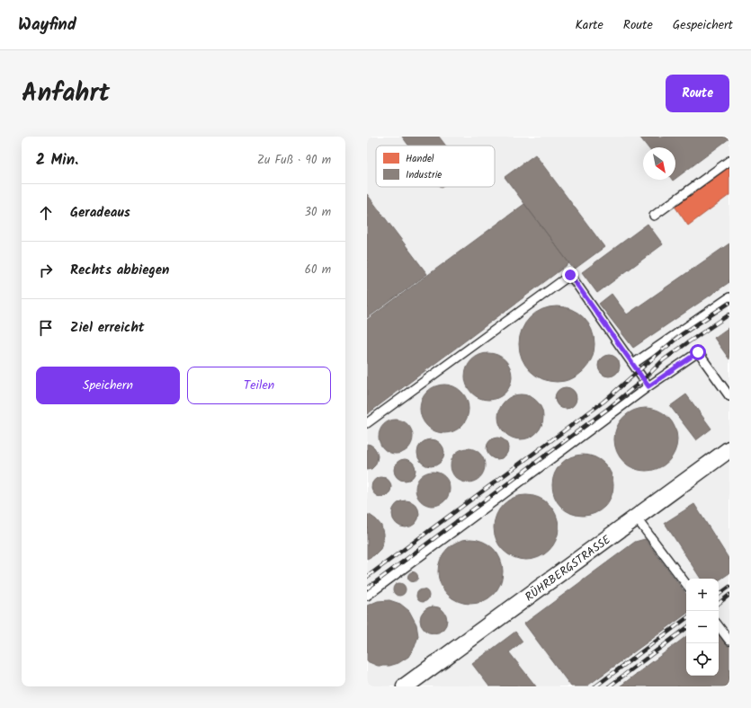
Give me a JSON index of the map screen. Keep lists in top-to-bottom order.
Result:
{
  "streets": {
    "street": ["RÜHRBERGSTRASSE"]
  },
  "legend": ["Handel", "Industrie"],
  "north": "bottom right",
  "page": {
    "header": "Wayfind",
    "nav": ["Karte", "Route", "Gespeichert"],
    "title": "Anfahrt",
    "buttons": [
      "Route",
      ["Speichern", "Teilen"]
    ],
    "heading": ["2 Min.", "Zu Fuß · 90 m"],
    "list": [
      ["Geradeaus", "30 m"],
      ["Rechts abbiegen", "60 m"],
      "Ziel erreicht"
    ],
    "map_buttons": ["+", "−"]
  }
}
